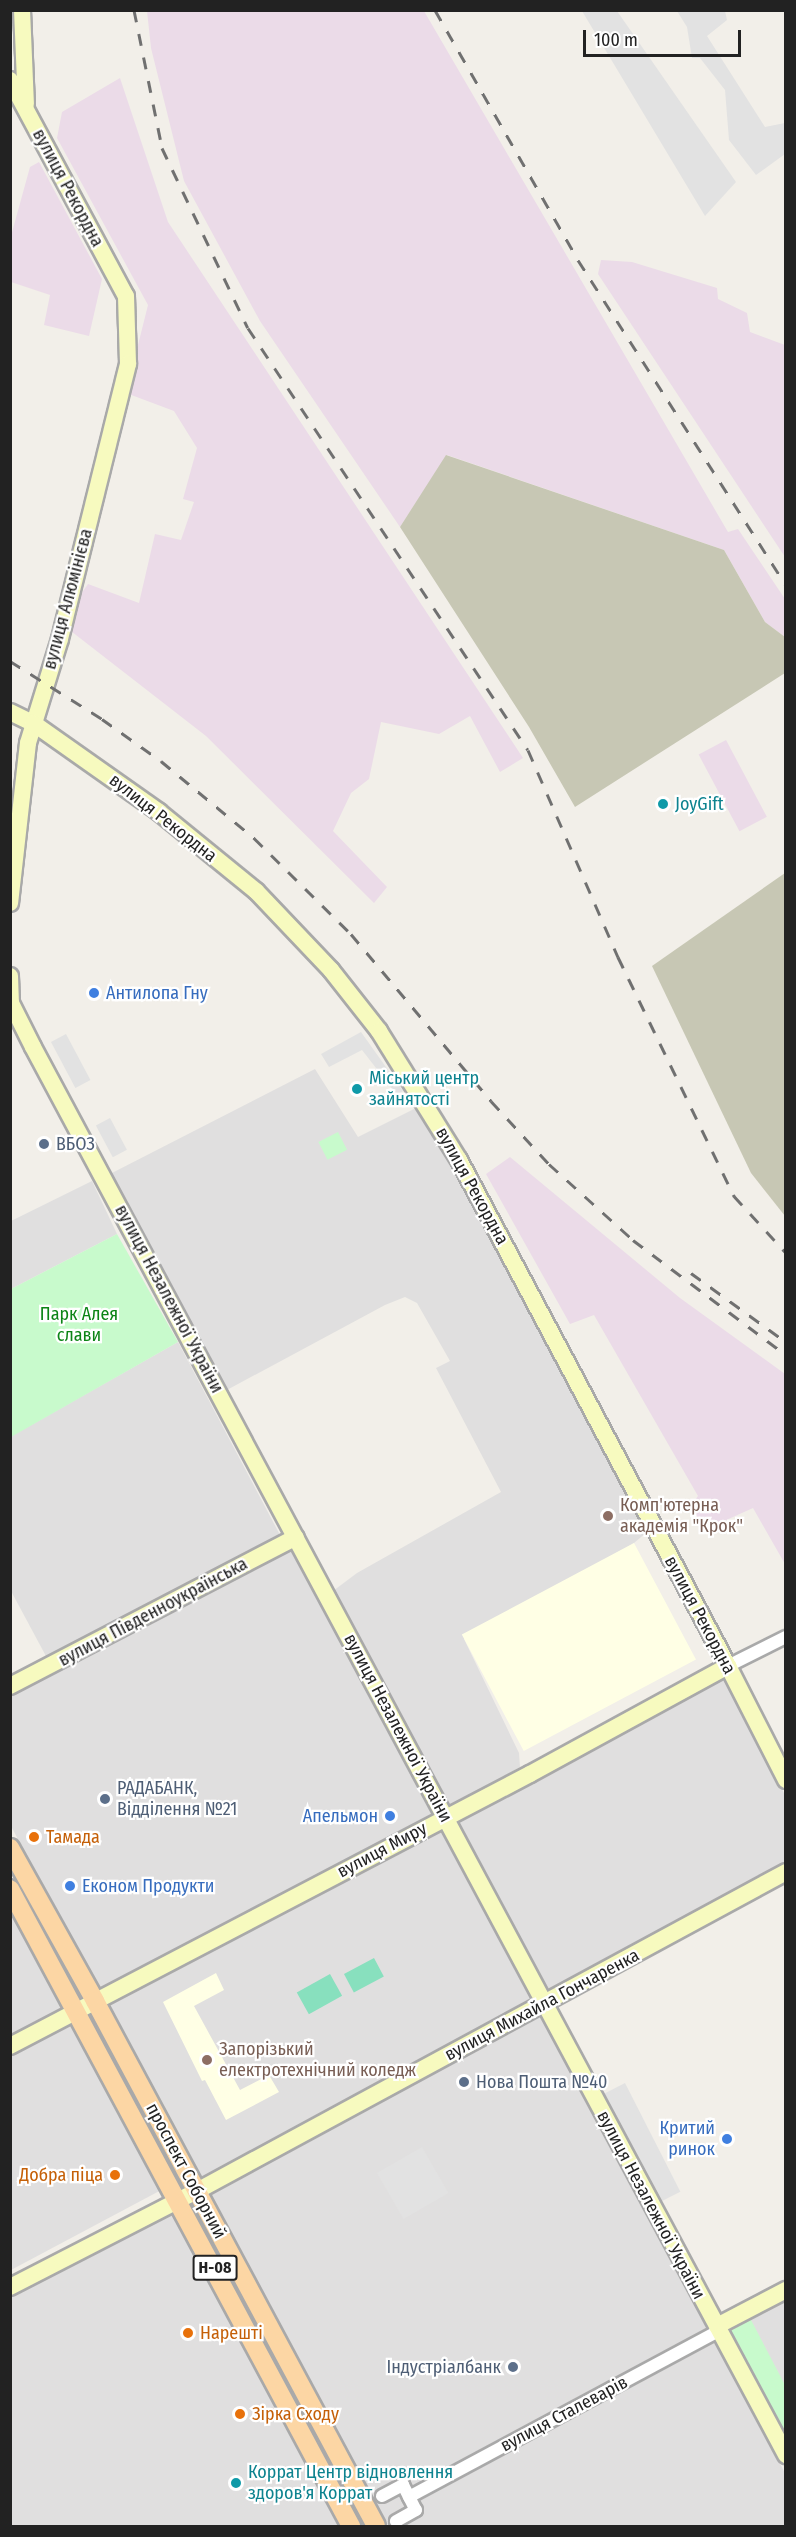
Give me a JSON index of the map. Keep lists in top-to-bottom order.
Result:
{
  "streets": {
    "main road": ["проспект Соборний", "Н-08"],
    "street": [
      "вулиця Рекордна",
      "вулиця Алюмінієва",
      "вулиця Незалежної України",
      "вулиця Південноукраїнська",
      "вулиця Миру",
      "вулиця Михайла Гончаренка",
      "вулиця Сталеварів"
    ]
  },
  "crossings": [
    ["вулиця Рекордна", "вулиця Алюмінієва"],
    ["вулиця Рекордна", "вулиця Миру"],
    ["вулиця Незалежної України", "вулиця Південноукраїнська"],
    ["вулиця Незалежної України", "вулиця Миру"],
    ["вулиця Незалежної України", "вулиця Михайла Гончаренка"],
    ["вулиця Незалежної України", "вулиця Сталеварів"],
    ["вулиця Миру", "проспект Соборний"],
    ["вулиця Михайла Гончаренка", "проспект Соборний"]
  ],
  "parks": ["Парк Алея слави"],
  "places": [
    "JoyGift",
    "Антилопа Гну",
    "Міський центр зайнятості",
    "ВБОЗ",
    "Комп'ютерна академія \"Крок\"",
    "РАДАБАНК, Відділення №21",
    "Апельмон",
    "Тамада",
    "Економ Продукти",
    "Запорізький електротехнічний коледж",
    "Нова Пошта №40",
    "Критий ринок",
    "Добра піца",
    "Нарешті",
    "Індустріалбанк",
    "Зірка Сходу",
    "Коррат Центр відновлення здоров'я Коррат"
  ],
  "scale_bar": "100 m"
}
